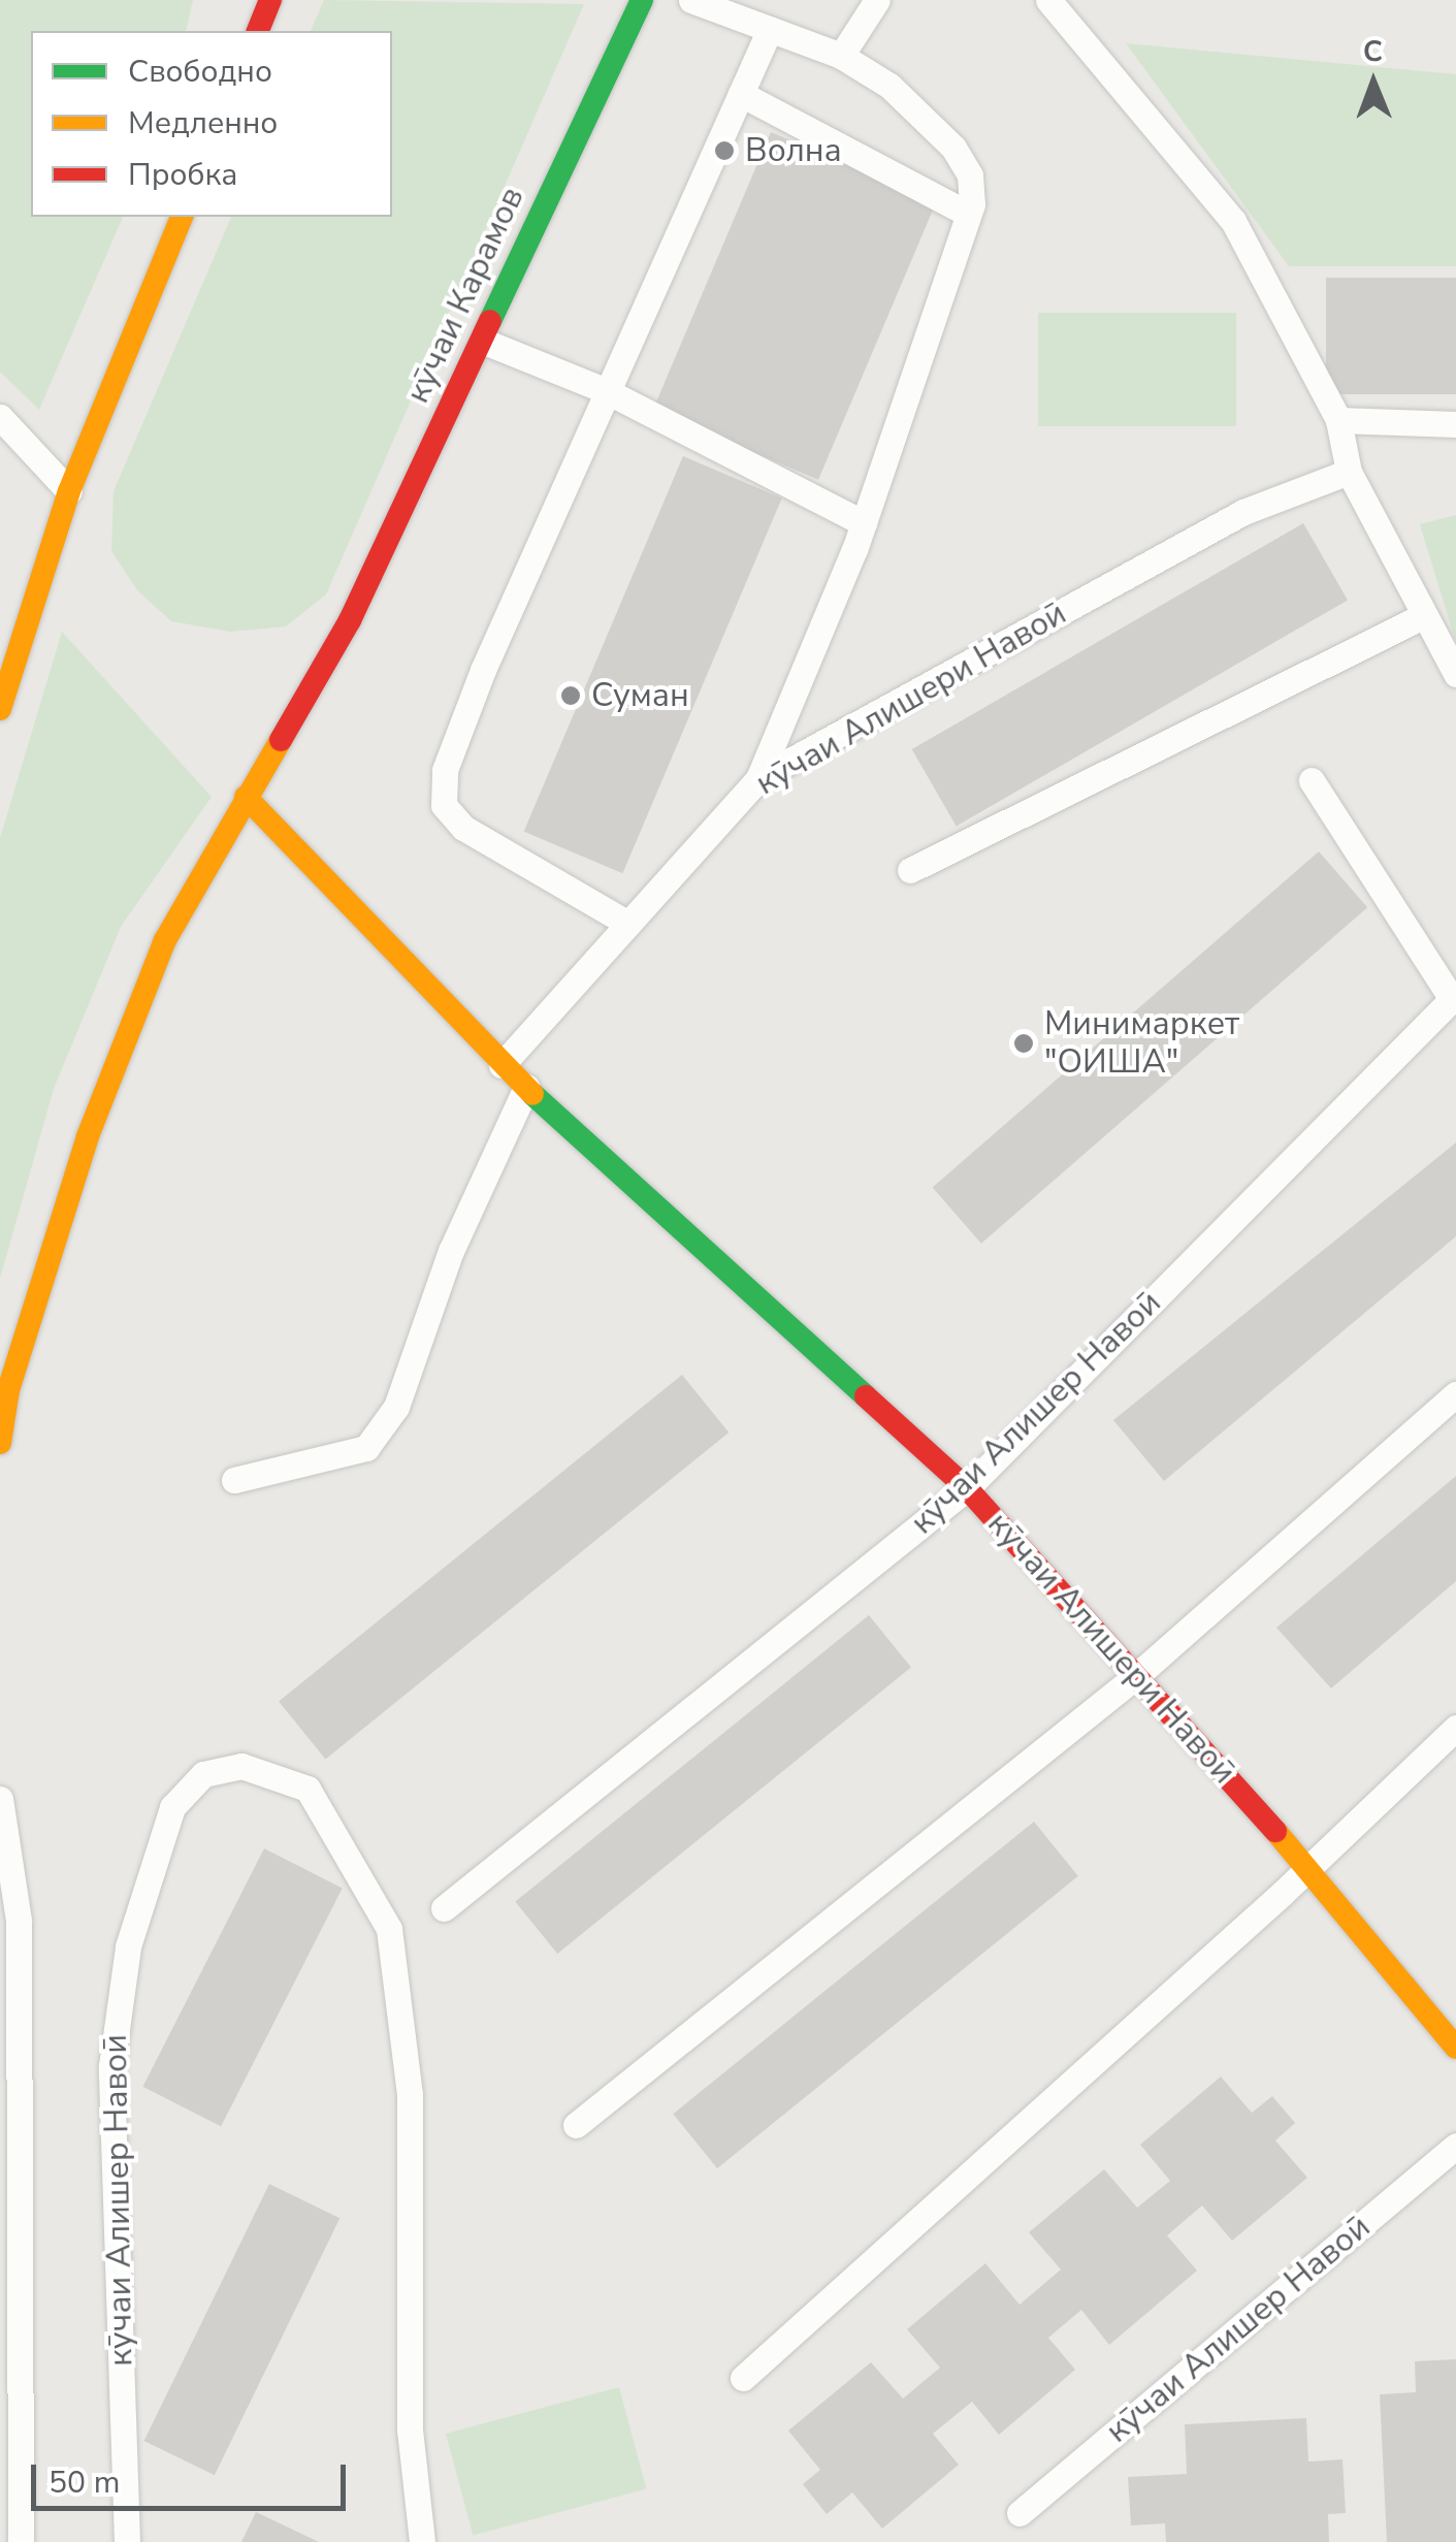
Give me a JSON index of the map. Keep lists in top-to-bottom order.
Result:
{
  "streets": {
    "main road": ["кӯчаи Карамов", "кӯчаи Алишери Навоӣ"],
    "lane": ["кӯчаи Алишер Навоӣ"]
  },
  "crossings": [
    ["кӯчаи Карамов", "кӯчаи Алишери Навоӣ"],
    ["кӯчаи Алишери Навоӣ", "кӯчаи Алишер Навоӣ"]
  ],
  "places": ["Волна", "Суман", "Минимаркет \"ОИША\""],
  "legend": ["Свободно", "Медленно", "Пробка"],
  "scale_bar": "50 m",
  "north": "top"
}
